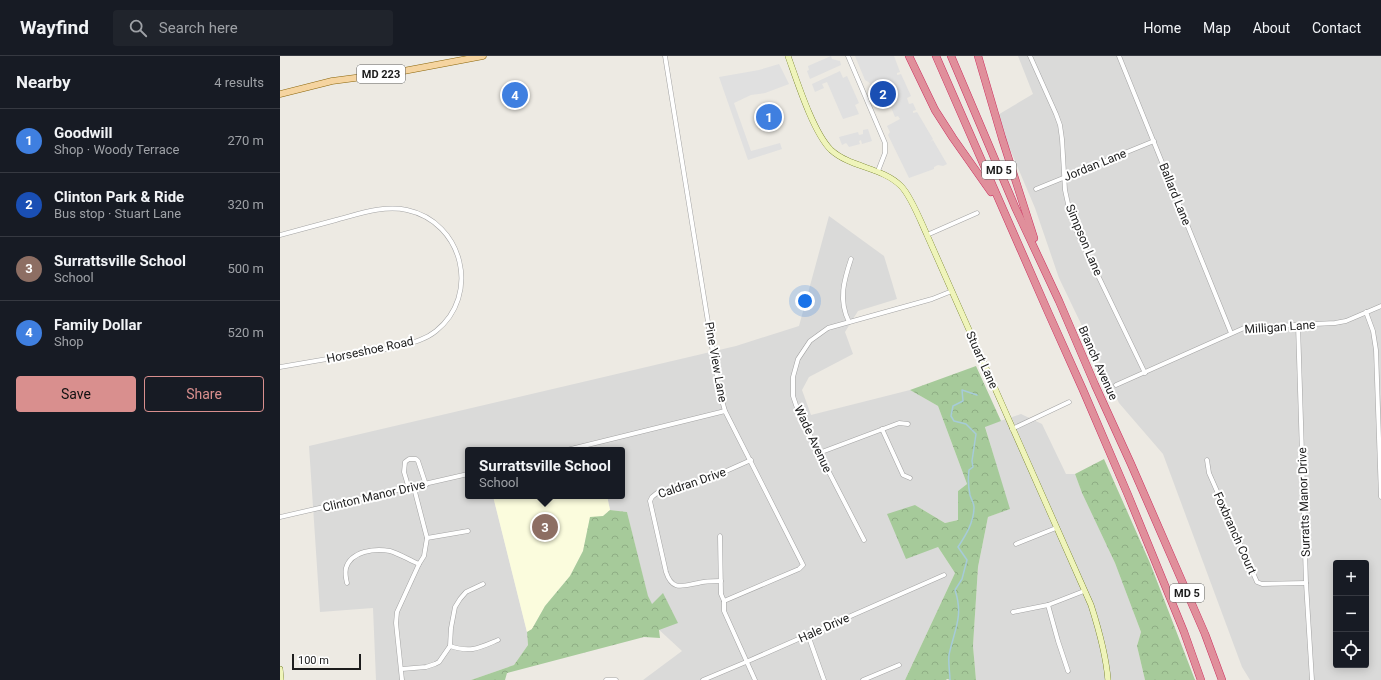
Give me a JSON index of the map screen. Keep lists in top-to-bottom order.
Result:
{
  "streets": {
    "highway": ["MD 5", "Branch Avenue"],
    "main road": ["MD 223"],
    "street": [
      "Jordan Lane",
      "Ballard Lane",
      "Simpson Lane",
      "Milligan Lane",
      "Horseshoe Road",
      "Stuart Lane",
      "Pine View Lane",
      "Wade Avenue",
      "Caldran Drive",
      "Clinton Manor Drive",
      "Surratts Manor Drive",
      "Foxbranch Court",
      "Hale Drive"
    ]
  },
  "crossings": [
    ["Jordan Lane", "Ballard Lane"],
    ["Jordan Lane", "Simpson Lane"],
    ["Ballard Lane", "Milligan Lane"],
    ["Simpson Lane", "Milligan Lane"],
    ["Milligan Lane", "Surratts Manor Drive"],
    ["Stuart Lane", "Wade Avenue"],
    ["Pine View Lane", "Caldran Drive"],
    ["Surratts Manor Drive", "Foxbranch Court"]
  ],
  "scale_bar": "100 m",
  "page": {
    "header": "Wayfind",
    "search": "Search here",
    "nav": [
      "Home",
      "Map",
      "About",
      "Contact"
    ],
    "heading": ["Nearby", "4 results"],
    "pins": [
      "2",
      "4",
      "1",
      "3"
    ],
    "list": [
      {
        "mark": "1",
        "name": "Goodwill",
        "note": "Shop · Woody Terrace",
        "value": "270 m"
      },
      {
        "mark": "2",
        "name": "Clinton Park & Ride",
        "note": "Bus stop · Stuart Lane",
        "value": "320 m"
      },
      {
        "mark": "3",
        "name": "Surrattsville School",
        "note": "School",
        "value": "500 m"
      },
      {
        "mark": "4",
        "name": "Family Dollar",
        "note": "Shop",
        "value": "520 m"
      }
    ],
    "buttons": ["Save", "Share"],
    "popup": ["Surrattsville School", "School"],
    "map_buttons": ["+", "−"],
    "scale": "100 m"
  }
}
